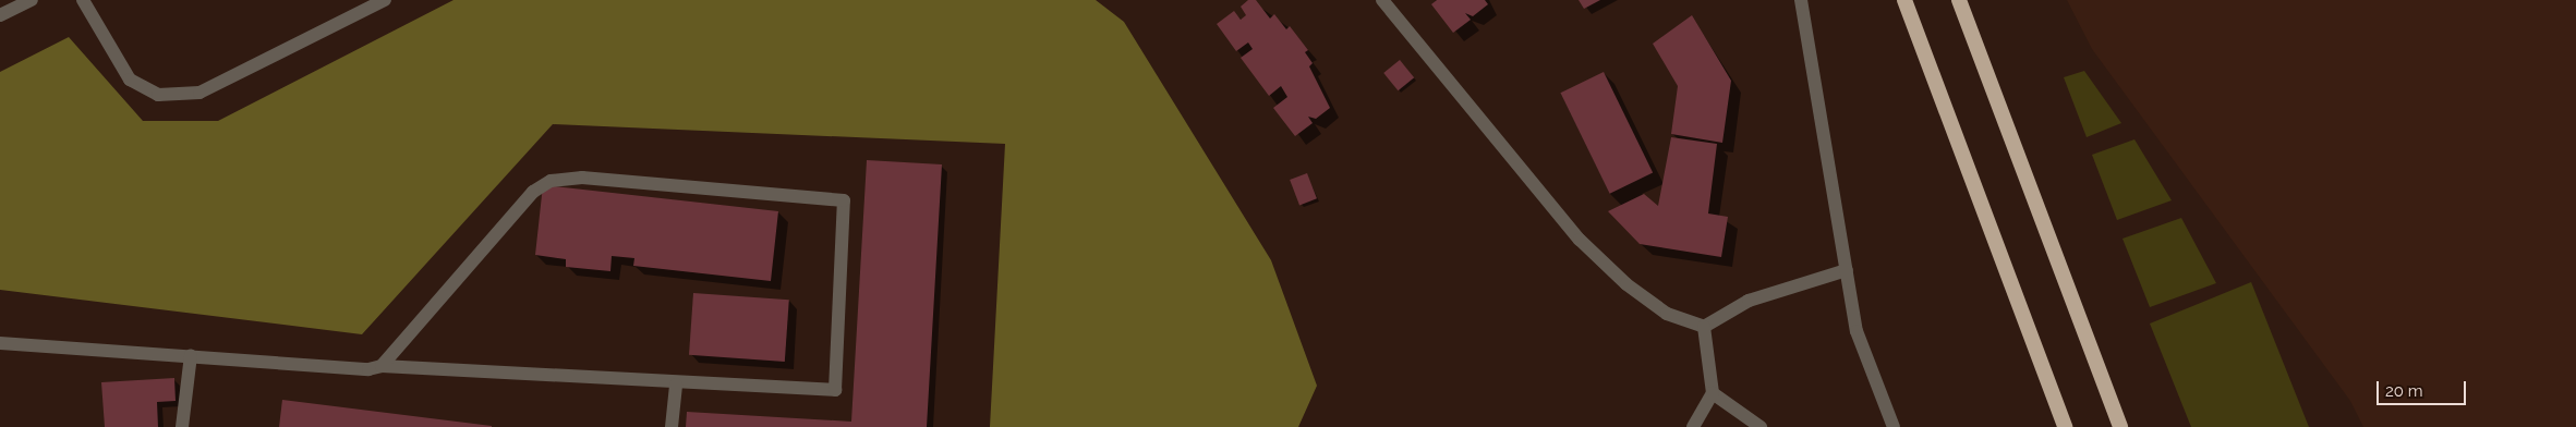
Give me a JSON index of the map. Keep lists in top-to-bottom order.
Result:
{
  "scale_bar": "20 m"
}
